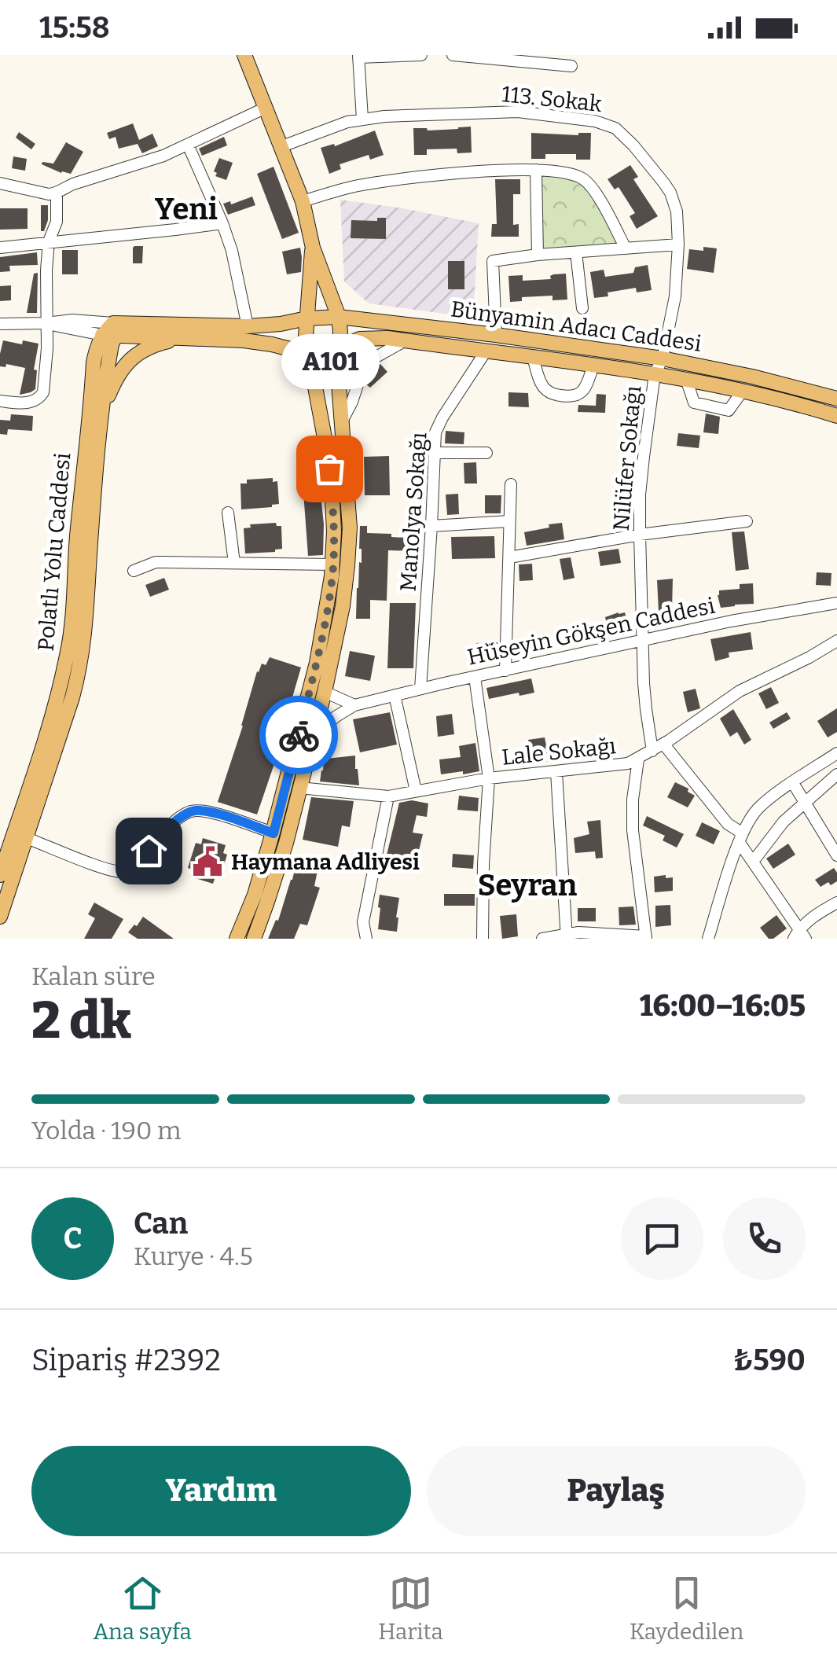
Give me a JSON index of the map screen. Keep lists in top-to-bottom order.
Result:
{
  "streets": {
    "main road": ["Bünyamin Adacı Caddesi", "Polatlı Yolu Caddesi"],
    "street": [
      "113. Sokak",
      "Nilüfer Sokağı",
      "Manolya Sokağı",
      "Hüseyin Gökşen Caddesi",
      "Lale Sokağı"
    ]
  },
  "crossings": [
    ["113. Sokak", "Bünyamin Adacı Caddesi"],
    ["113. Sokak", "Nilüfer Sokağı"],
    ["Bünyamin Adacı Caddesi", "Nilüfer Sokağı"],
    ["Bünyamin Adacı Caddesi", "Polatlı Yolu Caddesi"],
    ["Nilüfer Sokağı", "Hüseyin Gökşen Caddesi"],
    ["Nilüfer Sokağı", "Lale Sokağı"],
    ["Manolya Sokağı", "Hüseyin Gökşen Caddesi"]
  ],
  "districts": ["Yeni", "Seyran"],
  "places": {
    "other": ["A101"],
    "public building": ["Haymana Adliyesi"]
  },
  "page": {
    "status": "15:58",
    "bubble": "A101",
    "heading": ["2 dk", "Kalan süre", "16:00–16:05"],
    "panel": [
      "Can",
      "Kurye · 4.5",
      "Sipariş #2392",
      "₺590"
    ],
    "bar": "Yolda · 190 m",
    "round": "C",
    "buttons": ["Yardım", "Paylaş"],
    "tabs": ["Ana sayfa", "Harita", "Kaydedilen"]
  }
}
